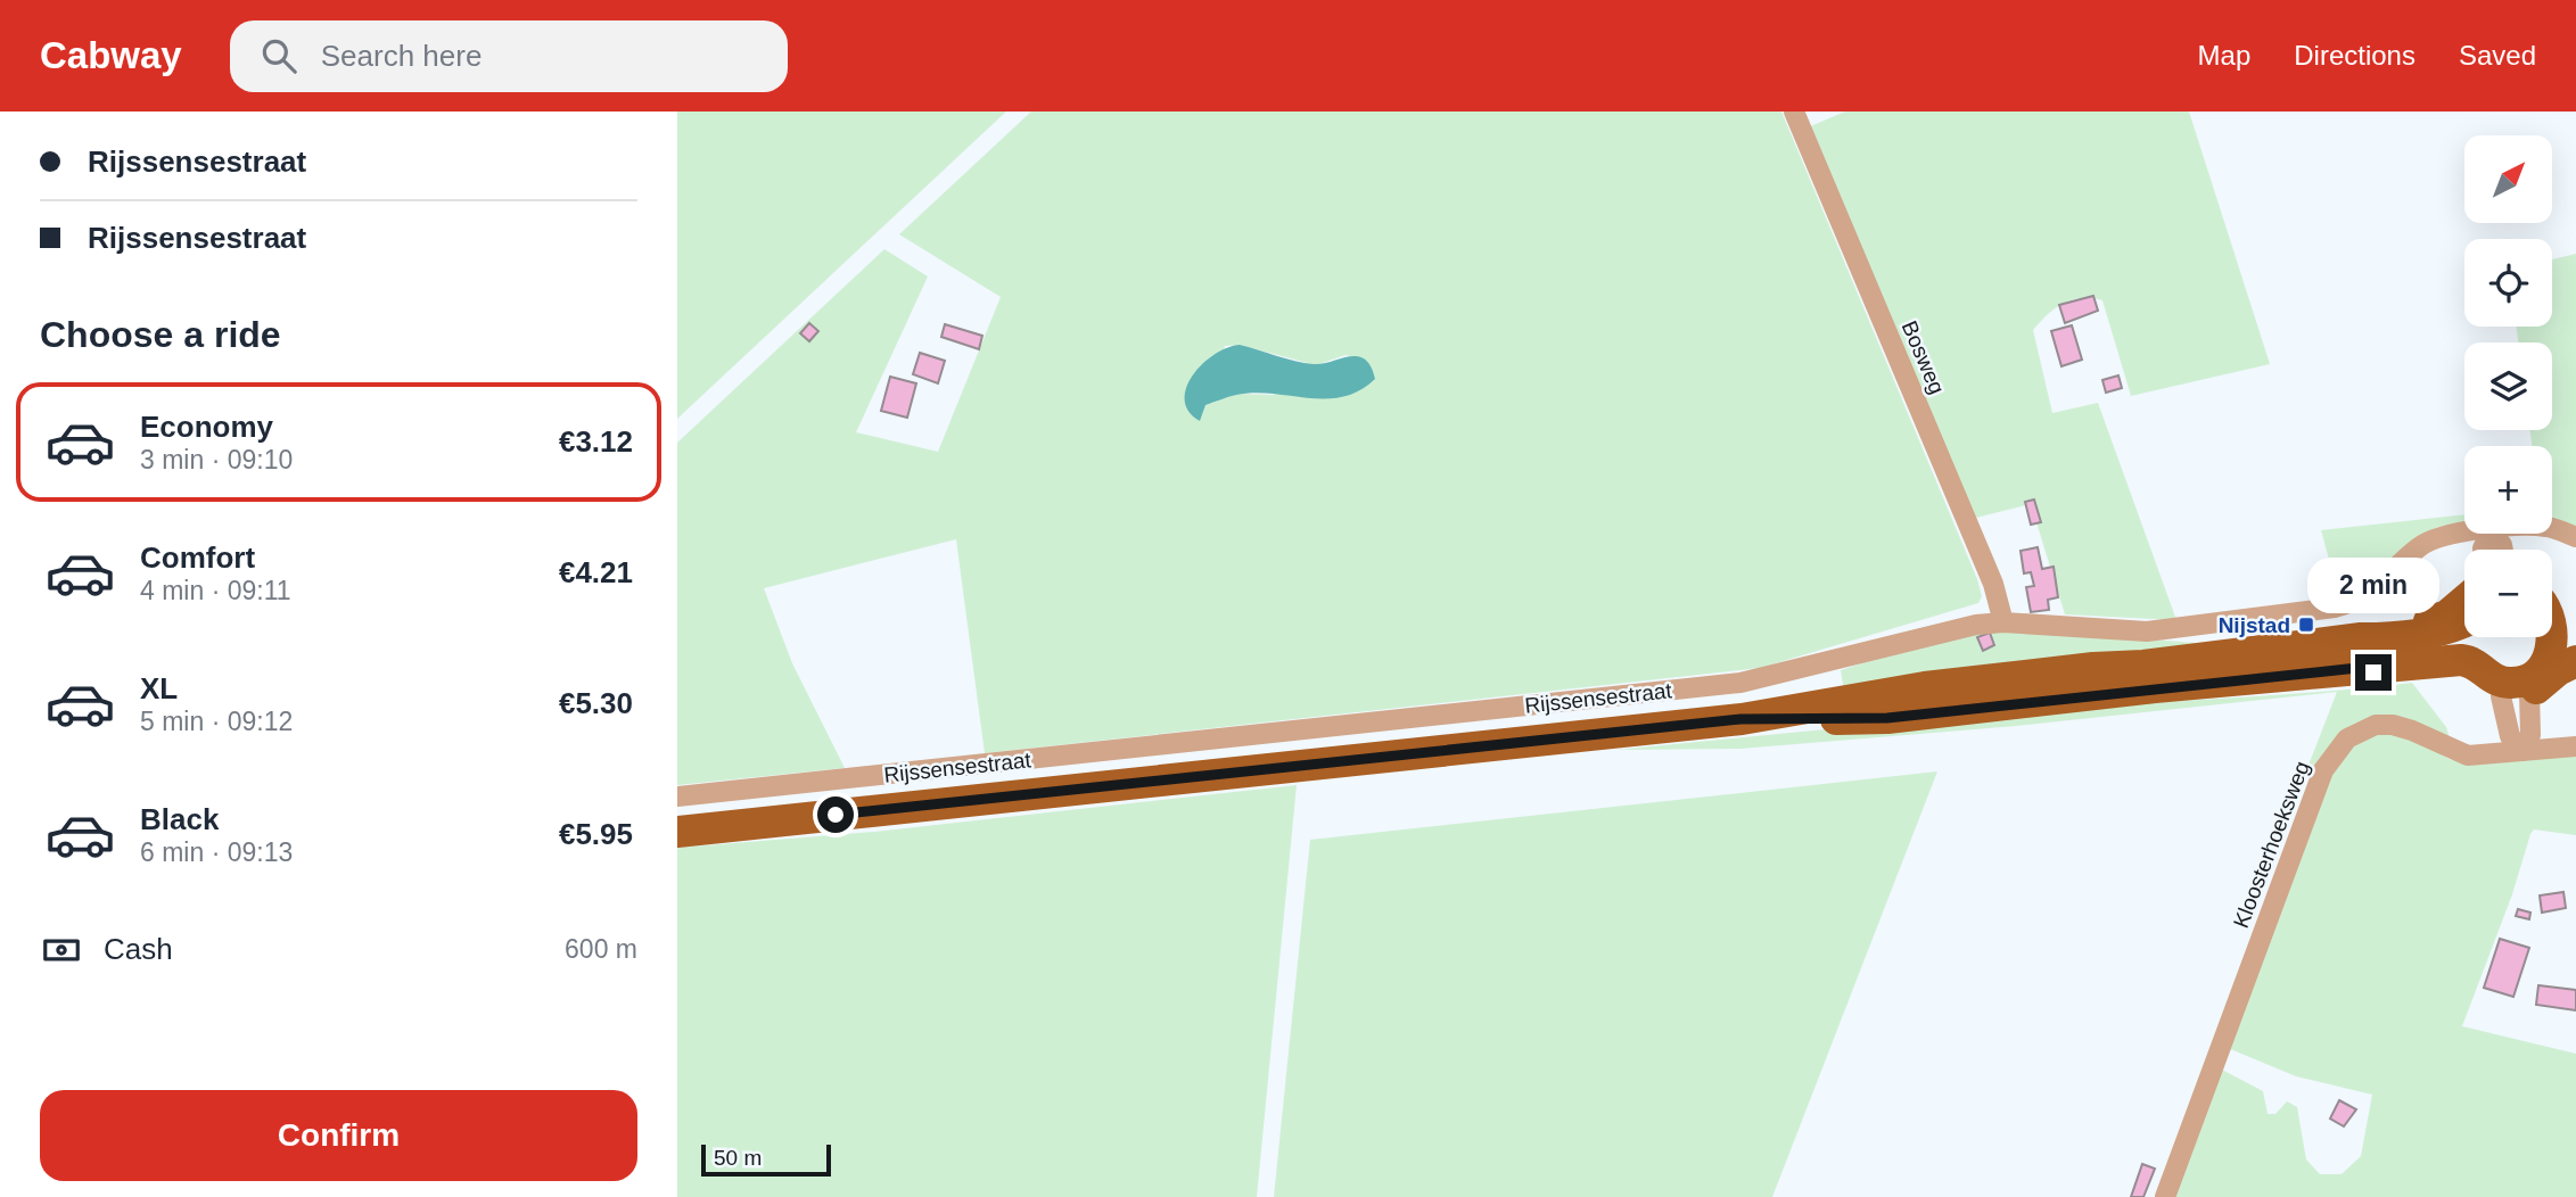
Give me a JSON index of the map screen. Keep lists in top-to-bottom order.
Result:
{
  "streets": {
    "main road": ["Rijssensestraat"],
    "street": ["Bosweg", "Kloosterhoeksweg"]
  },
  "crossings": [
    ["Bosweg", "Rijssensestraat"]
  ],
  "places": {
    "transit": ["Nijstad"]
  },
  "scale_bar": "50 m",
  "north": "top right",
  "page": {
    "header": "Cabway",
    "search": "Search here",
    "nav": ["Map", "Directions", "Saved"],
    "banner": ["Rijssensestraat", "Rijssensestraat"],
    "map_buttons": ["+", "−"],
    "heading": "Choose a ride",
    "list": [
      {
        "name": "Economy",
        "note": "3 min · 09:10",
        "value": "€3.12"
      },
      {
        "name": "Comfort",
        "note": "4 min · 09:11",
        "value": "€4.21"
      },
      {
        "name": "XL",
        "note": "5 min · 09:12",
        "value": "€5.30"
      },
      {
        "name": "Black",
        "note": "6 min · 09:13",
        "value": "€5.95"
      }
    ],
    "bubble": "2 min",
    "pay": ["Cash", "600 m"],
    "buttons": "Confirm",
    "scale": "50 m"
  }
}
